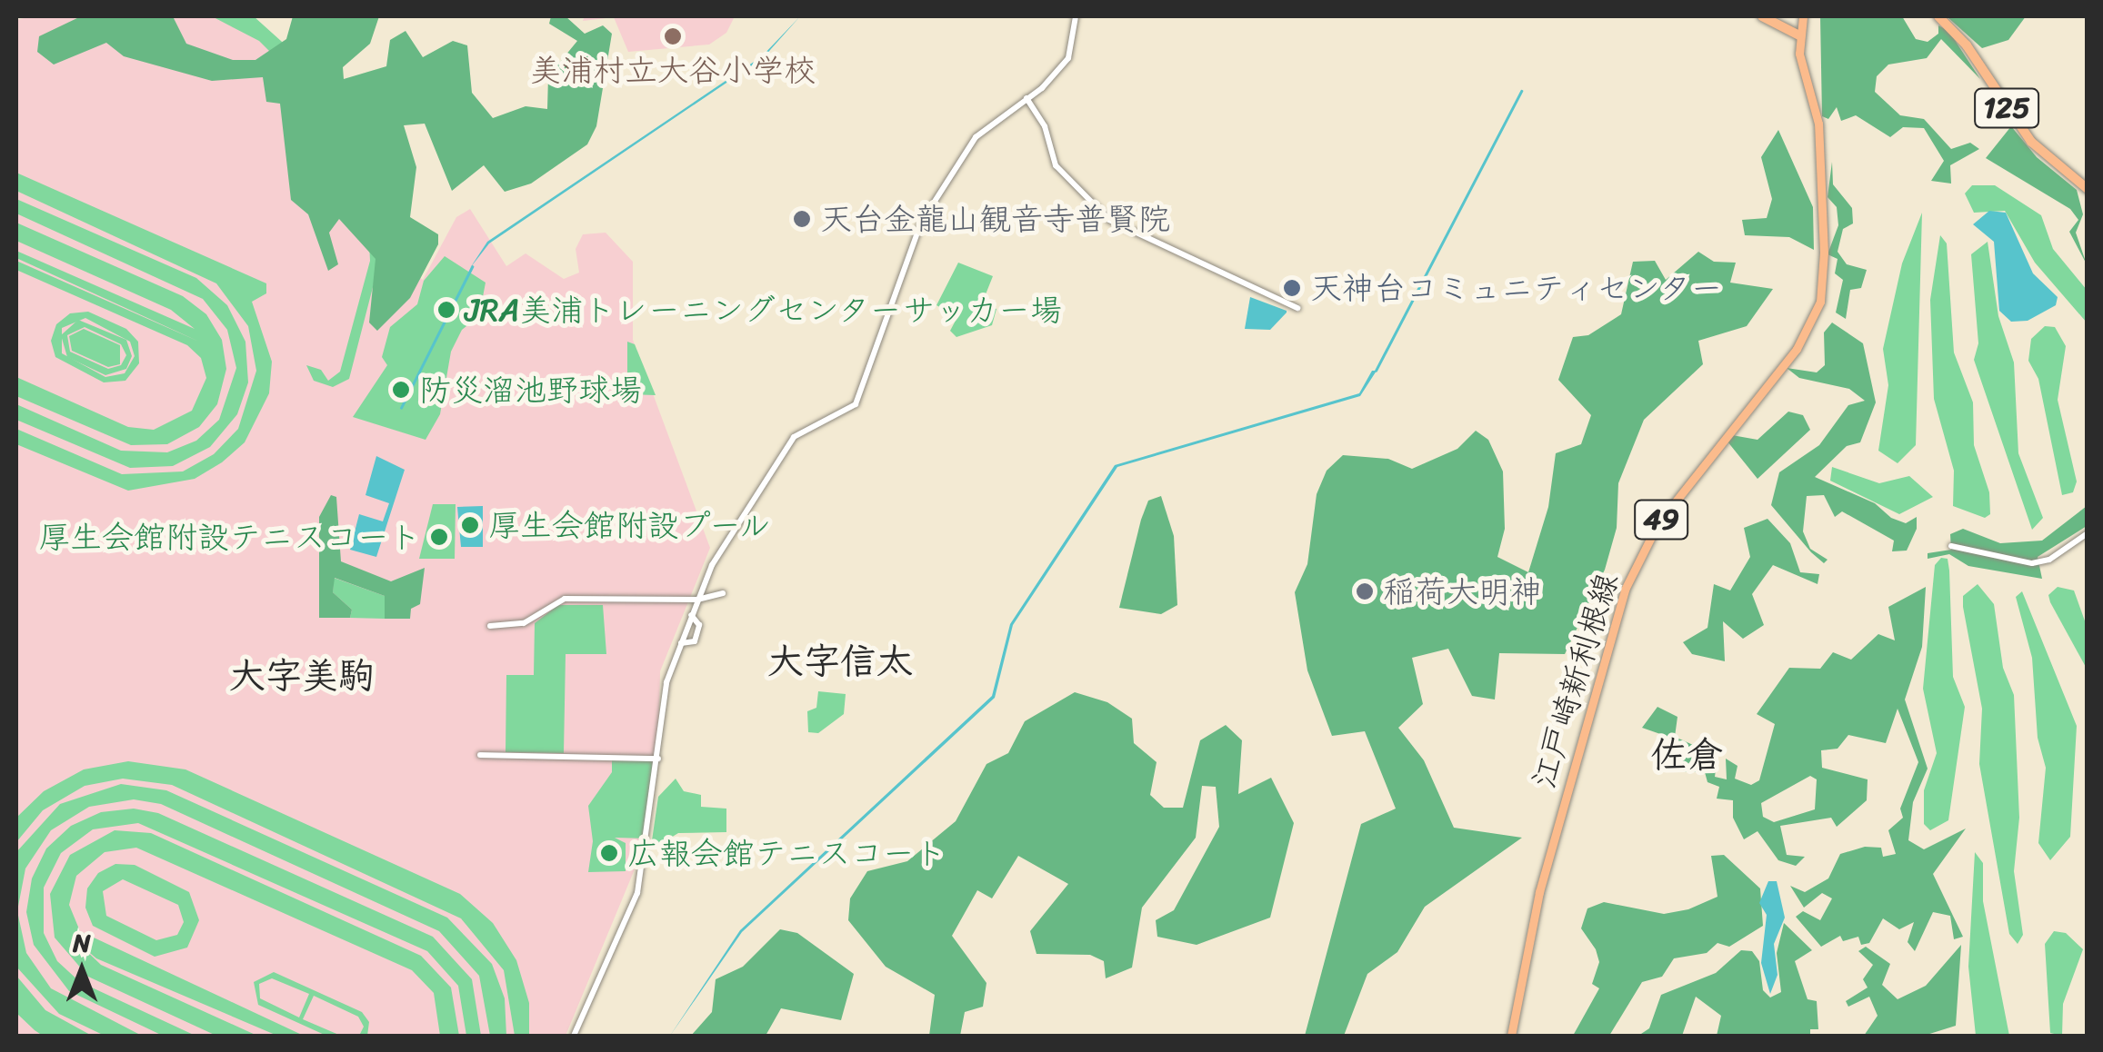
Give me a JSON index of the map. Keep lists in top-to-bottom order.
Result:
{
  "streets": {
    "highway": ["125"],
    "main road": ["49", "江戸崎新利根線"]
  },
  "districts": ["大字信太", "大字美駒", "佐倉"],
  "places": [
    "美浦村立大谷小学校",
    "天台金龍山観音寺普賢院",
    "天神台コミュニティセンター",
    "JRA美浦トレーニングセンターサッカー場",
    "防災溜池野球場",
    "厚生会館附設プール",
    "厚生会館附設テニスコート",
    "稲荷大明神",
    "広報会館テニスコート"
  ],
  "north": "top"
}
